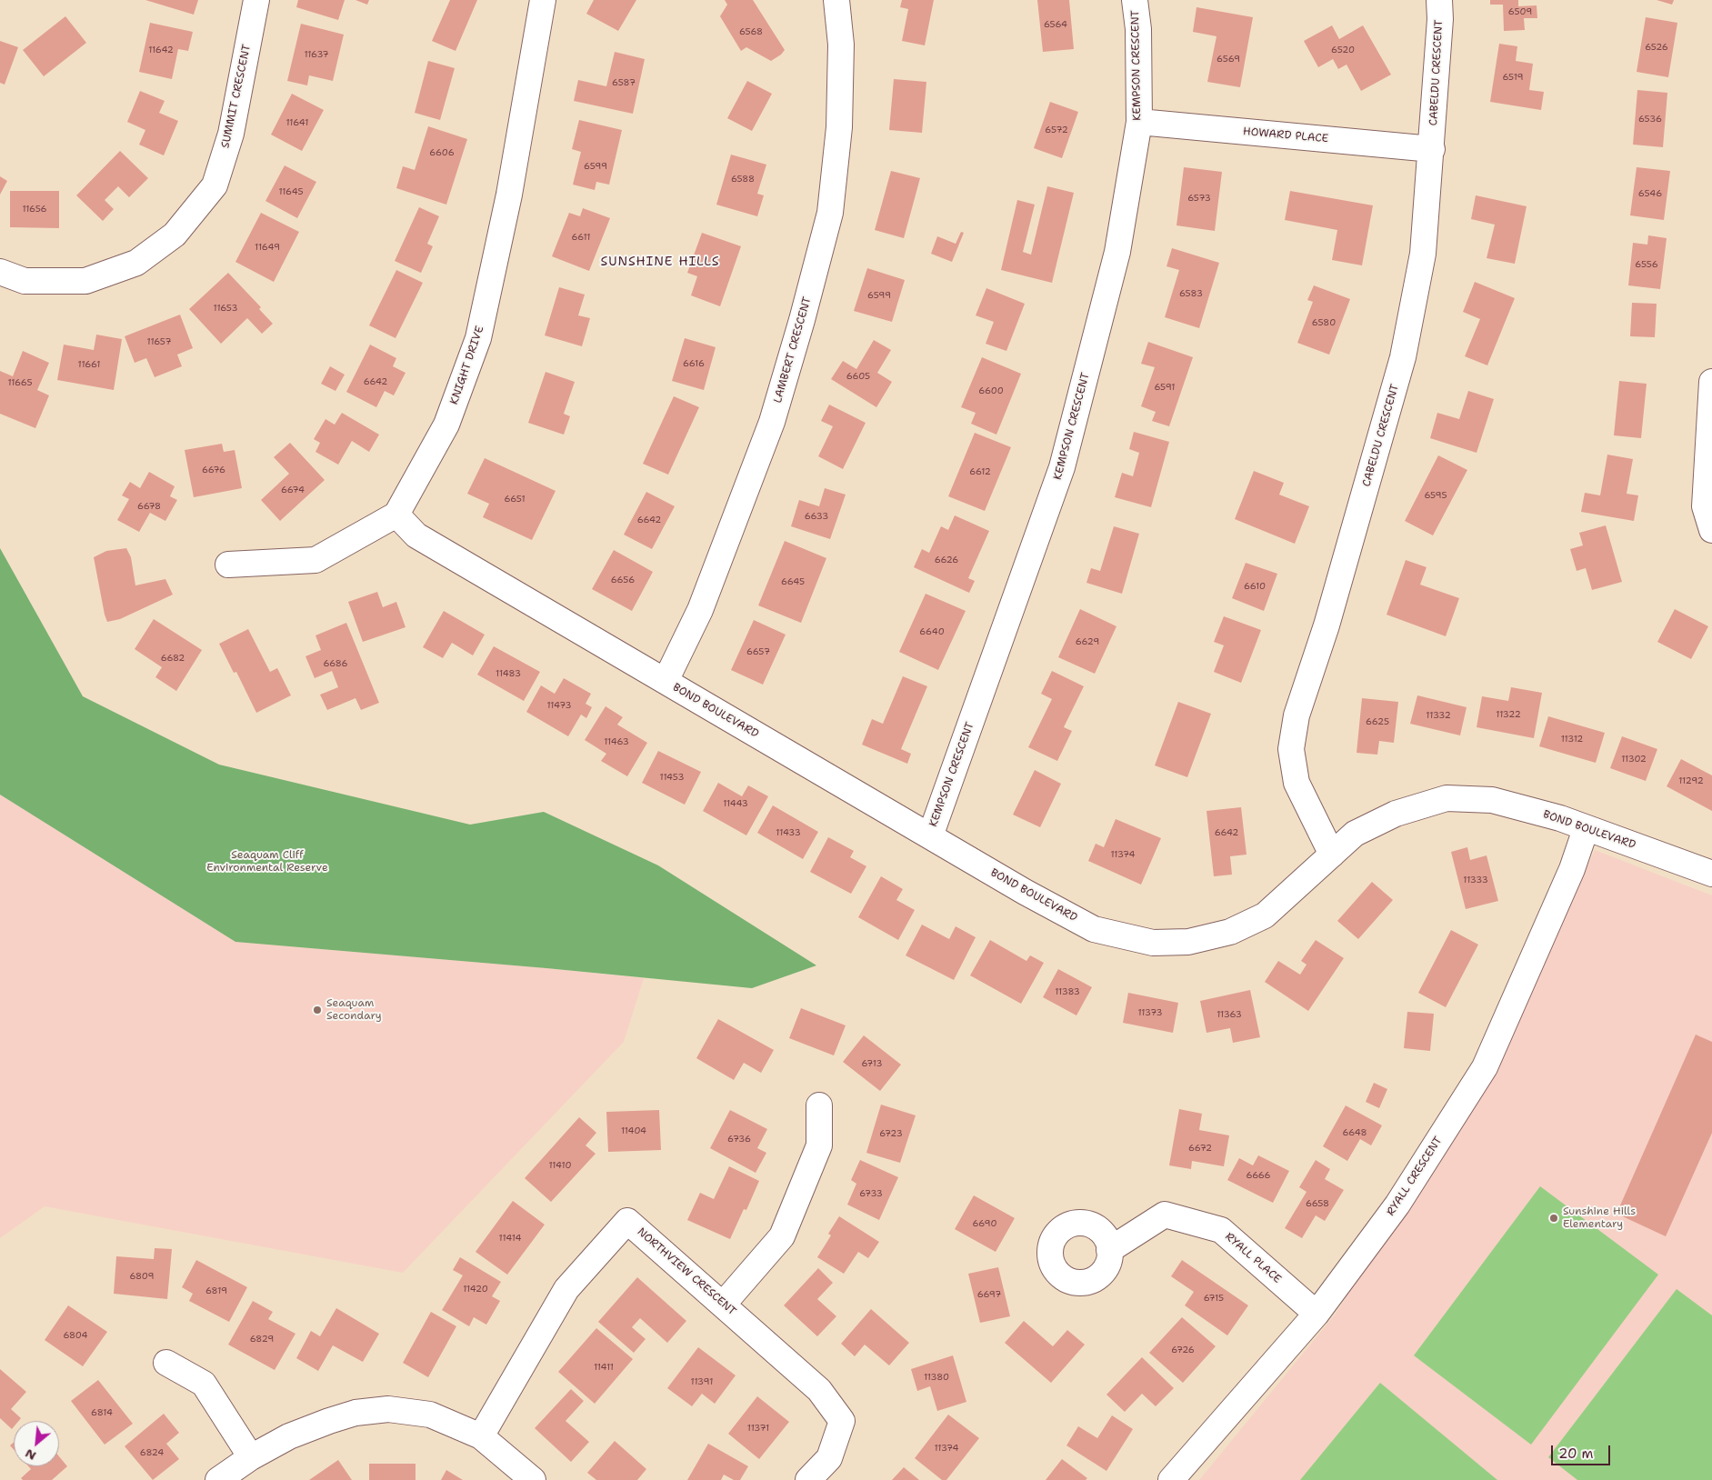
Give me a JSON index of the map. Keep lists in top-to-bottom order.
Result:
{
  "streets": {
    "street": [
      "KEMPSON CRESCENT",
      "CABELDU CRESCENT",
      "SUMMIT CRESCENT",
      "HOWARD PLACE",
      "LAMBERT CRESCENT",
      "KNIGHT DRIVE",
      "BOND BOULEVARD",
      "RYALL CRESCENT",
      "RYALL PLACE",
      "NORTHVIEW CRESCENT"
    ]
  },
  "crossings": [
    ["KEMPSON CRESCENT", "HOWARD PLACE"],
    ["KEMPSON CRESCENT", "BOND BOULEVARD"],
    ["CABELDU CRESCENT", "HOWARD PLACE"],
    ["CABELDU CRESCENT", "BOND BOULEVARD"],
    ["LAMBERT CRESCENT", "BOND BOULEVARD"],
    ["KNIGHT DRIVE", "BOND BOULEVARD"],
    ["BOND BOULEVARD", "RYALL CRESCENT"],
    ["RYALL CRESCENT", "RYALL PLACE"]
  ],
  "districts": ["SUNSHINE HILLS"],
  "parks": ["Seaquam Cliff Environmental Reserve"],
  "places": ["Seaquam Secondary", "Sunshine Hills Elementary"],
  "house_numbers": [
    "6509",
    "6564",
    "6568",
    "6526",
    "11642",
    "6520",
    "11637",
    "6569",
    "6519",
    "6587",
    "6536",
    "11641",
    "6572",
    "6606",
    "6599",
    "6588",
    "11645",
    "6546",
    "6573",
    "11656",
    "6611",
    "11649",
    "6556",
    "6583",
    "6599",
    "11653",
    "6580",
    "11657",
    "6616",
    "11661",
    "6605",
    "6642",
    "11665",
    "6591",
    "6600",
    "6676",
    "6612",
    "6674",
    "6595",
    "6651",
    "6678",
    "6633",
    "6642",
    "6626",
    "6656",
    "6645",
    "6610",
    "6640",
    "6629",
    "6657",
    "6682",
    "6686",
    "11483",
    "11473",
    "11322",
    "11332",
    "6625",
    "11312",
    "11463",
    "11302",
    "11453",
    "11292",
    "11443",
    "11433",
    "6642",
    "11374",
    "11333",
    "11383",
    "11373",
    "11363",
    "6713",
    "11404",
    "6648",
    "6723",
    "6736",
    "6672",
    "11410",
    "6666",
    "6733",
    "6658",
    "6690",
    "11414",
    "6809",
    "11420",
    "6819",
    "6697",
    "6715",
    "6804",
    "6829",
    "6726",
    "11411",
    "11380",
    "11391",
    "6814",
    "11371",
    "11374",
    "6824"
  ],
  "scale_bar": "20 m",
  "north": "bottom left"
}
